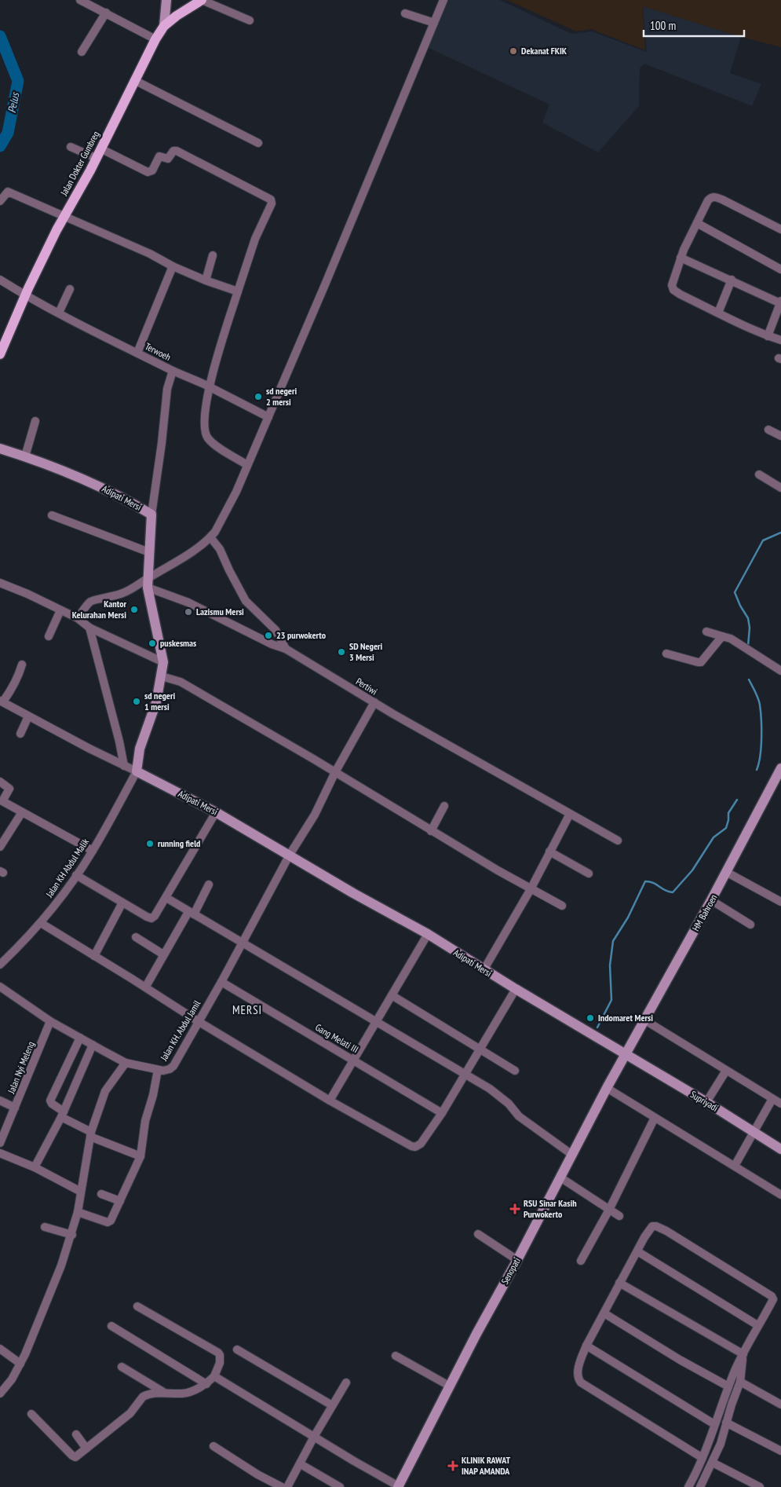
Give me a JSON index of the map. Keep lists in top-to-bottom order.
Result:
{
  "streets": {
    "main road": ["Jalan Dokter Gumbreg"],
    "street": [
      "Terwoeh",
      "Adipati Mersi",
      "Pertiwi",
      "Jalan KH Abdul Malik",
      "HM Bahroen",
      "Jalan KH. Abdul Jamil",
      "Gang Melati III",
      "Jalan Nyi Meleng",
      "Supriyadi",
      "Senopati"
    ]
  },
  "crossings": [
    ["Jalan Dokter Gumbreg", "Terwoeh"],
    ["Terwoeh", "Adipati Mersi"],
    ["Adipati Mersi", "Pertiwi"],
    ["Adipati Mersi", "Jalan KH Abdul Malik"],
    ["Adipati Mersi", "HM Bahroen"],
    ["Adipati Mersi", "Jalan KH. Abdul Jamil"],
    ["Adipati Mersi", "Supriyadi"],
    ["Adipati Mersi", "Senopati"],
    ["Pertiwi", "Jalan KH. Abdul Jamil"],
    ["HM Bahroen", "Supriyadi"],
    ["HM Bahroen", "Senopati"],
    ["Jalan KH. Abdul Jamil", "Gang Melati III"],
    ["Jalan KH. Abdul Jamil", "Jalan Nyi Meleng"],
    ["Supriyadi", "Senopati"]
  ],
  "districts": ["MERSI"],
  "water": ["Pelus"],
  "places": {
    "other": [
      "Dekanat FKIK",
      "sd negeri 2 mersi",
      "Kantor Kelurahan Mersi",
      "Lazismu Mersi",
      "23 purwokerto",
      "puskesmas",
      "SD Negeri 3 Mersi",
      "sd negeri 1 mersi",
      "running field",
      "Indomaret Mersi"
    ],
    "health": ["RSU Sinar Kasih Purwokerto", "KLINIK RAWAT INAP AMANDA"]
  },
  "scale_bar": "100 m"
}
